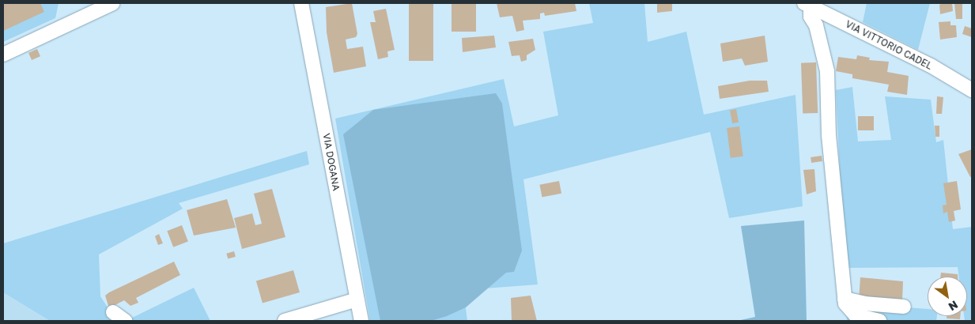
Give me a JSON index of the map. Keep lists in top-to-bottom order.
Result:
{
  "streets": {
    "street": ["VIA VITTORIO CADEL", "VIA DOGANA"]
  },
  "north": "bottom right"
}
